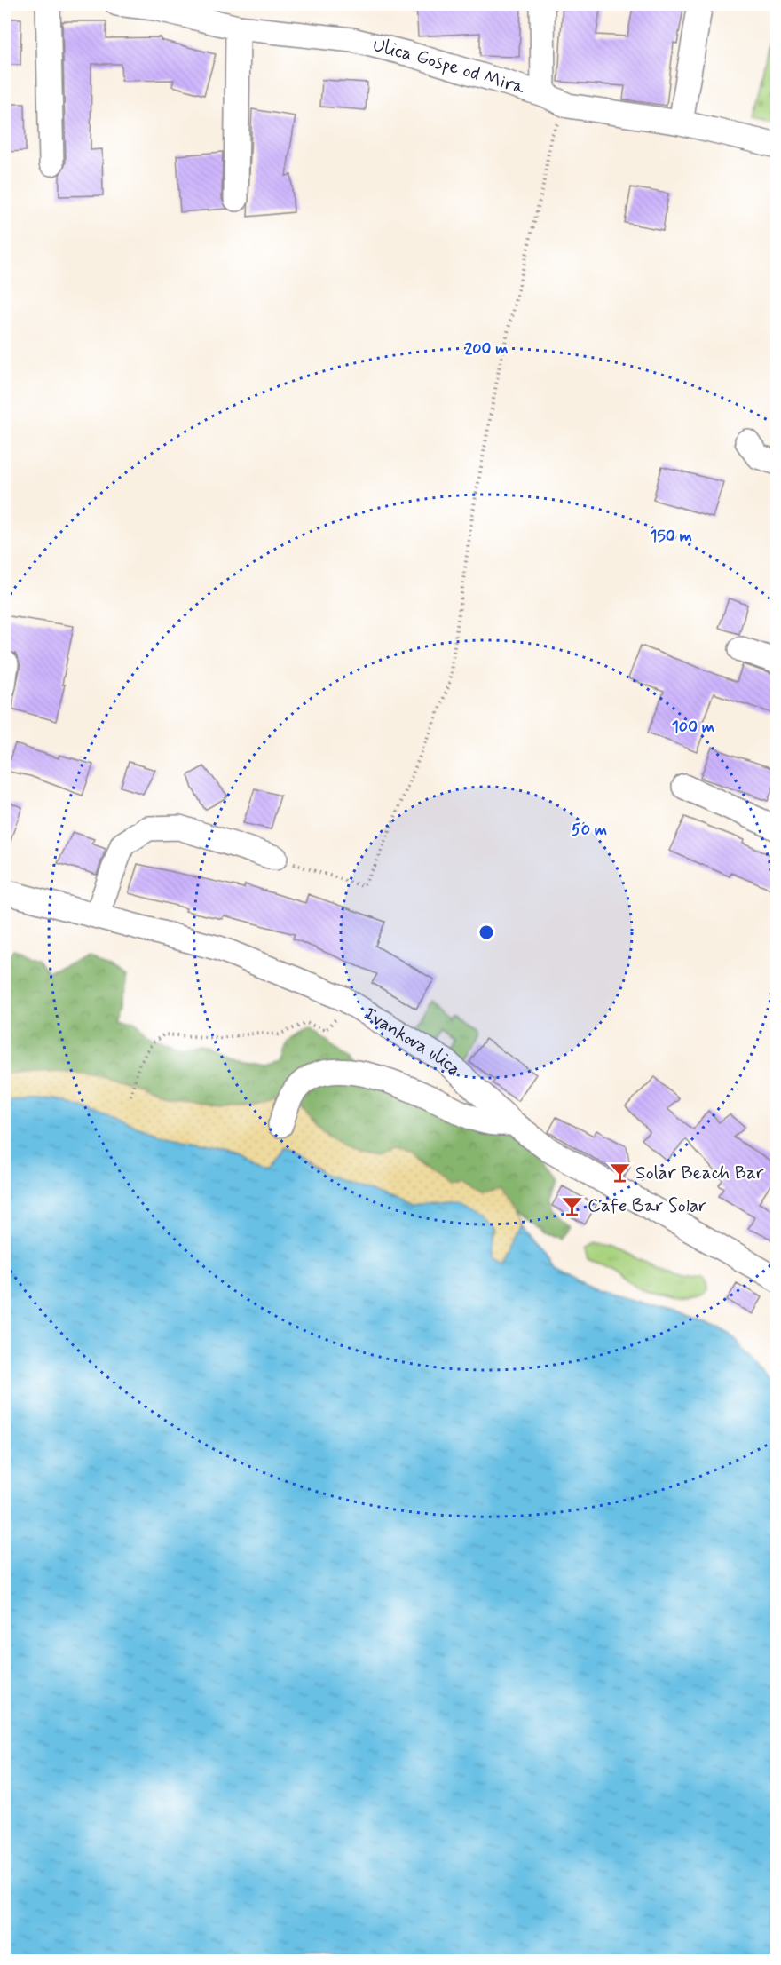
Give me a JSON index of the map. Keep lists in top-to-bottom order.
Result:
{
  "streets": {
    "street": ["Ulica Gospe od Mira", "Ivankova ulica"]
  },
  "places": {
    "bar": ["Solar Beach Bar", "Cafe Bar Solar"]
  },
  "rings": [
    "200 m",
    "150 m",
    "100 m",
    "50 m"
  ]
}
